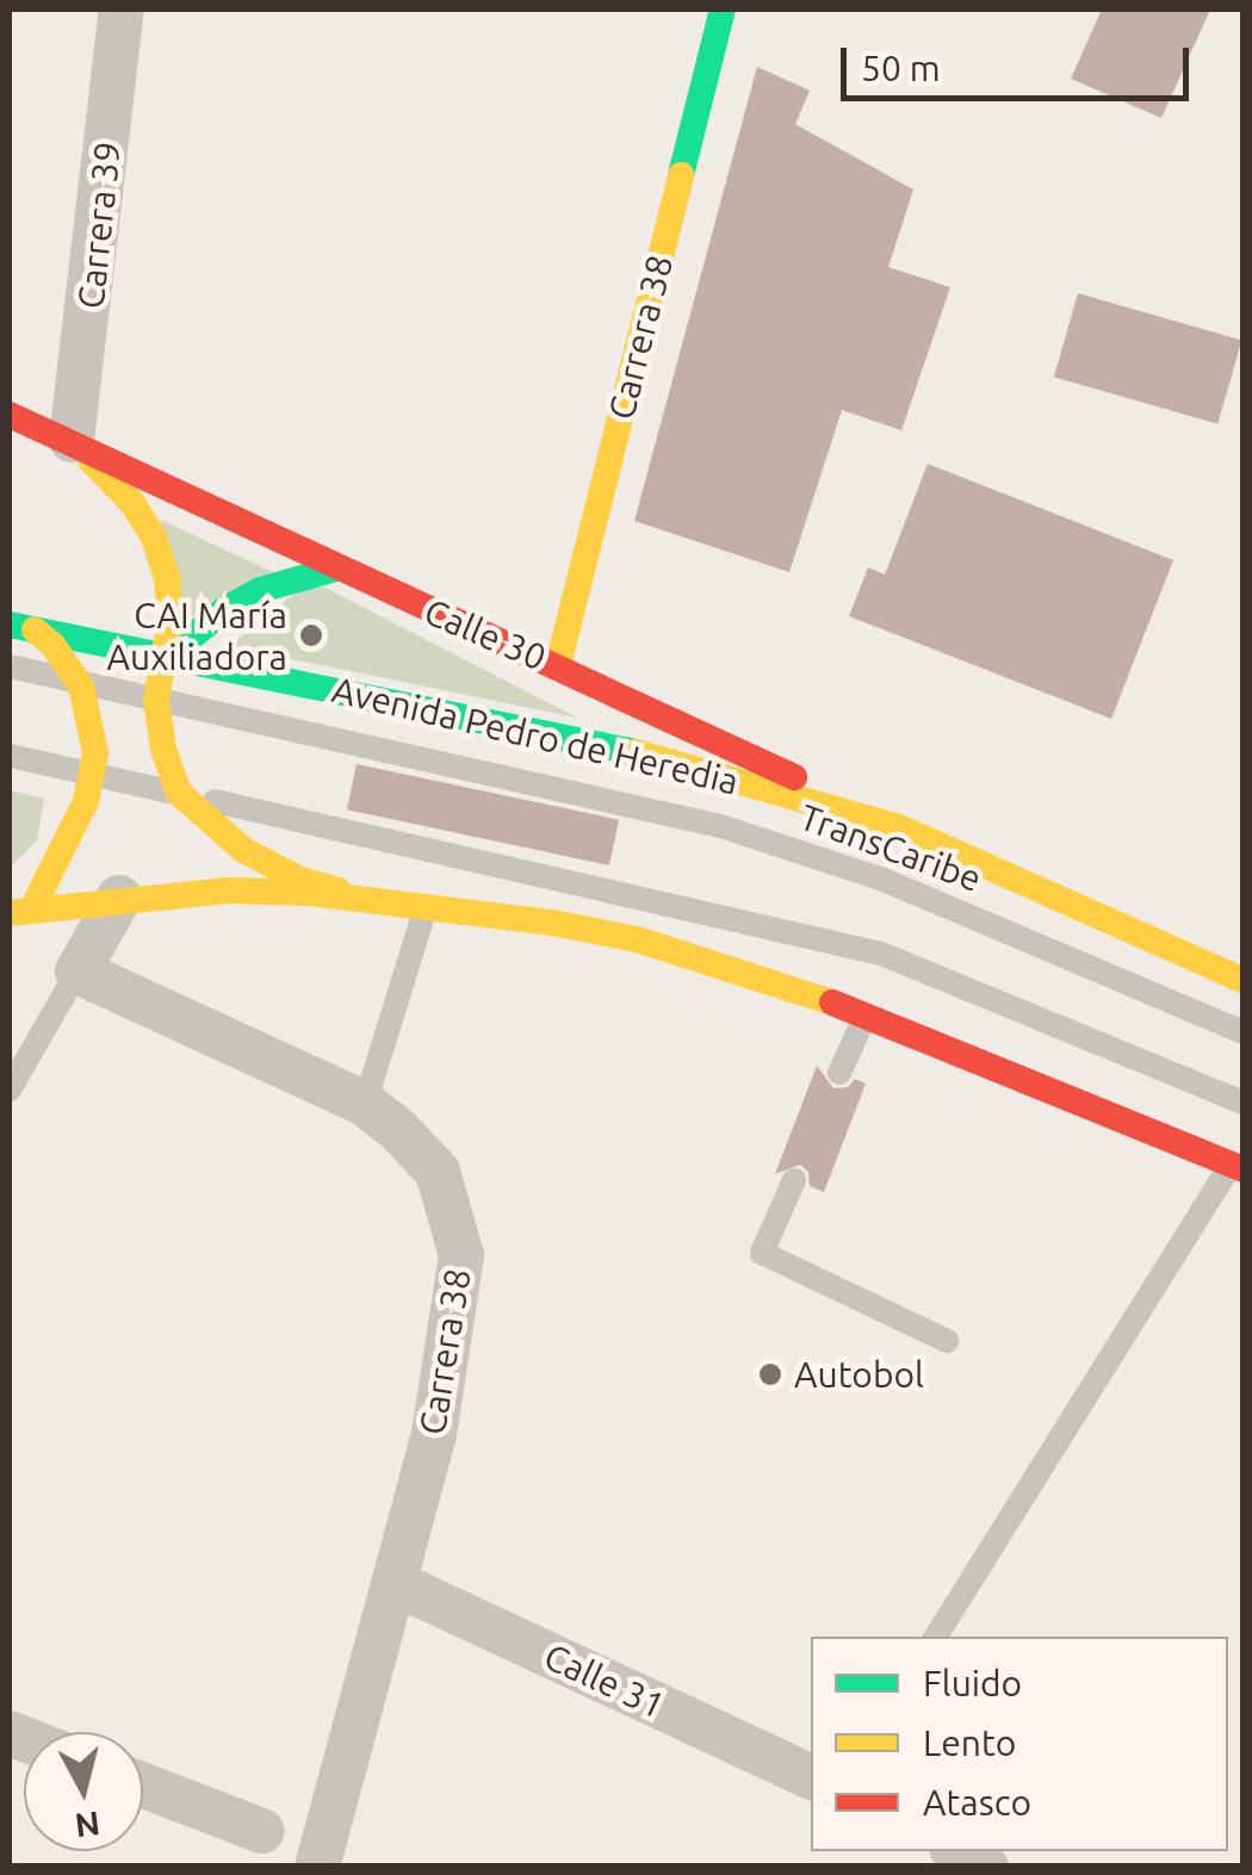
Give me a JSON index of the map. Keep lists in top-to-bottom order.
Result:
{
  "streets": {
    "main road": ["Carrera 38", "Calle 30", "Avenida Pedro de Heredia"],
    "street": ["Carrera 39", "Calle 31"],
    "lane": ["TransCaribe"]
  },
  "crossings": [
    ["Carrera 39", "Calle 30"],
    ["Carrera 38", "Calle 30"],
    ["Carrera 38", "Calle 31"],
    ["Calle 30", "Avenida Pedro de Heredia"],
    ["Calle 30", "TransCaribe"]
  ],
  "places": ["CAI María Auxiliadora", "Autobol"],
  "legend": ["Fluido", "Lento", "Atasco"],
  "scale_bar": "50 m",
  "north": "bottom"
}
